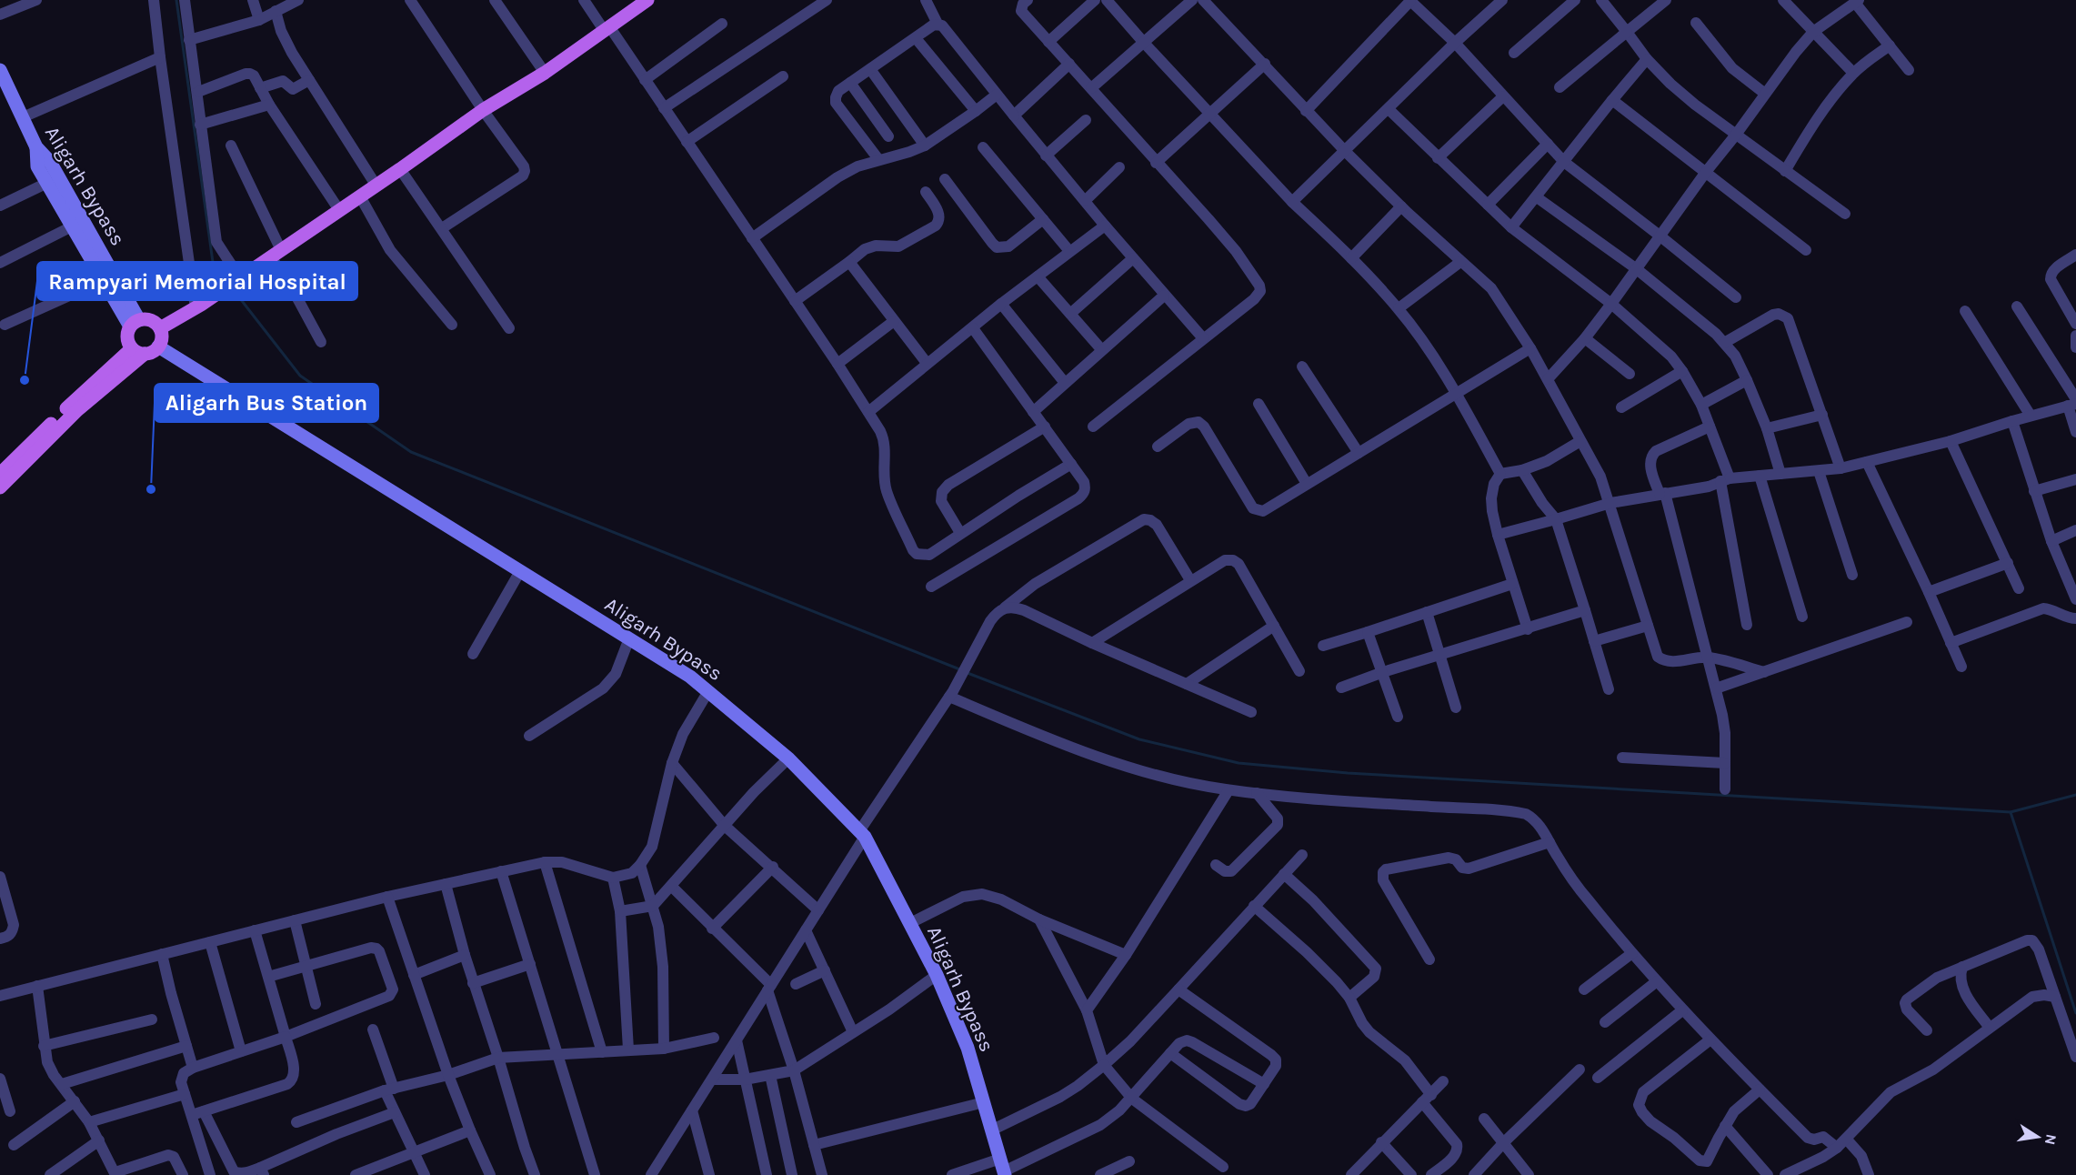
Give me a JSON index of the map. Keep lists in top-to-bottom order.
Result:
{
  "streets": {
    "main road": ["Aligarh Bypass"]
  },
  "places": ["Rampyari Memorial Hospital", "Aligarh Bus Station"],
  "north": "right"
}
